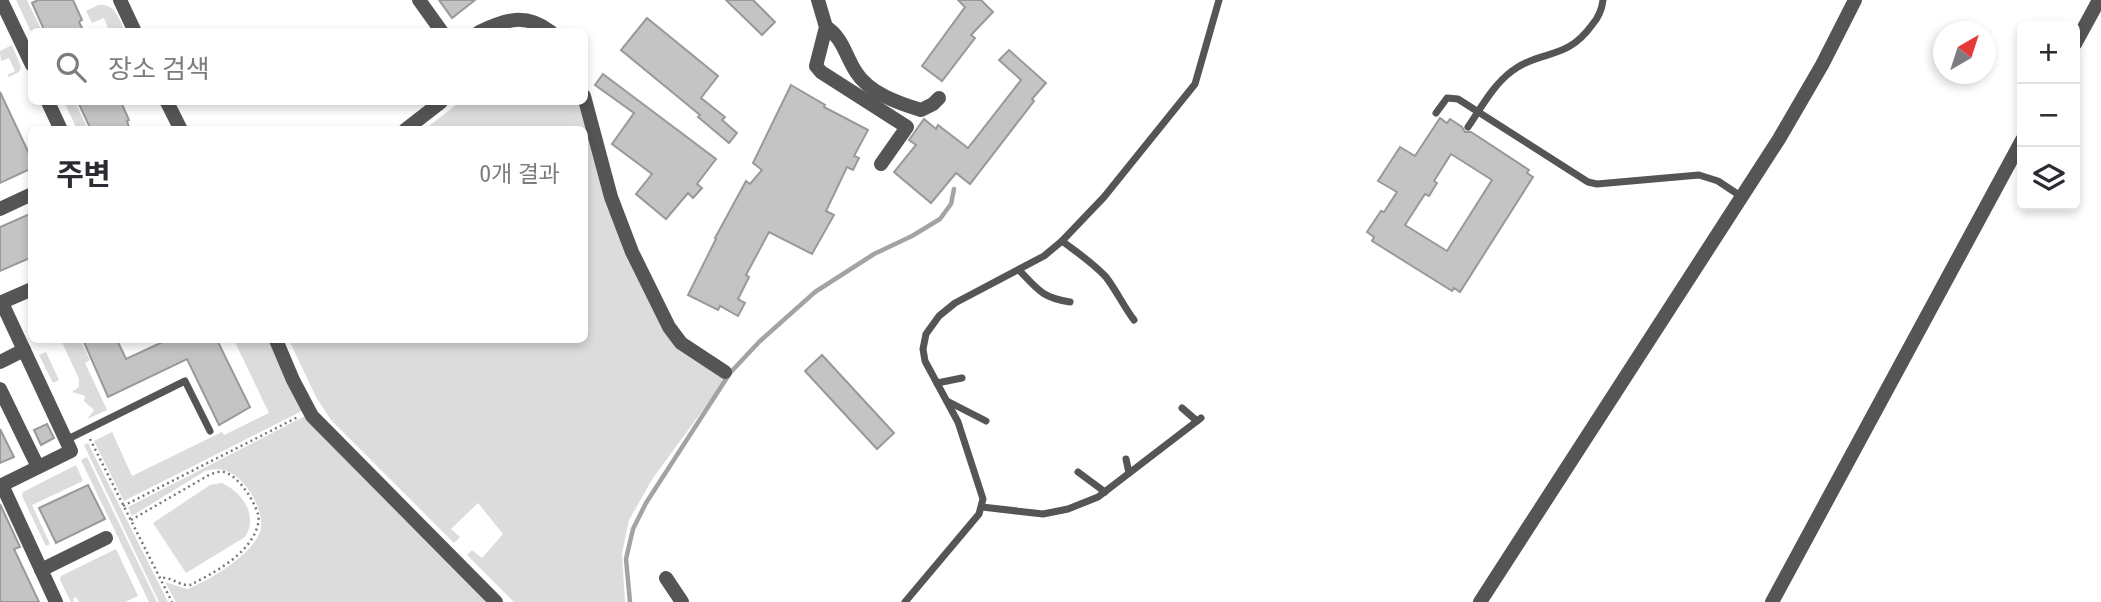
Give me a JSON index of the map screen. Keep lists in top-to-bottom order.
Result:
{
  "north": "top right",
  "page": {
    "map_buttons": ["+", "−"],
    "search": "장소 검색",
    "heading": ["주변", "0개 결과"]
  }
}
